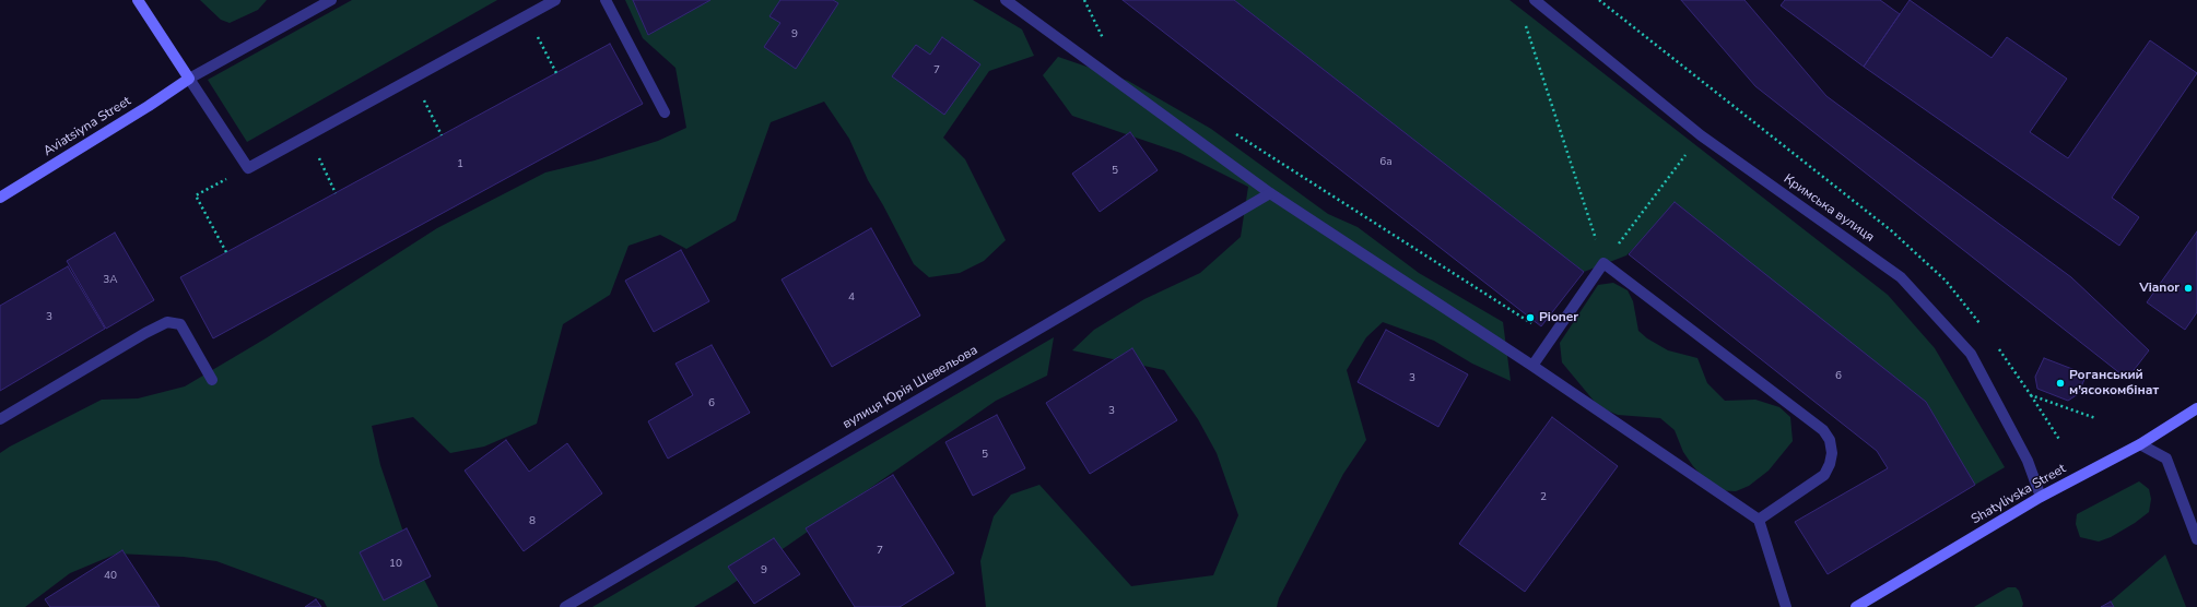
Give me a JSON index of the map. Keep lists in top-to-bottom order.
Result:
{
  "streets": {
    "street": [
      "Aviatsiyna Street",
      "Кримська вулиця",
      "вулиця Юрія Шевельова",
      "Shatylivska Street"
    ]
  },
  "crossings": [
    ["Кримська вулиця", "Shatylivska Street"]
  ],
  "places": ["Vianor", "Pioner", "Роганський м'ясокомбінат"],
  "house_numbers": [
    "9",
    "7",
    "6а",
    "1",
    "5",
    "3А",
    "4",
    "3",
    "6",
    "3",
    "6",
    "3",
    "5",
    "2",
    "8",
    "7",
    "10",
    "9",
    "40"
  ]
}
